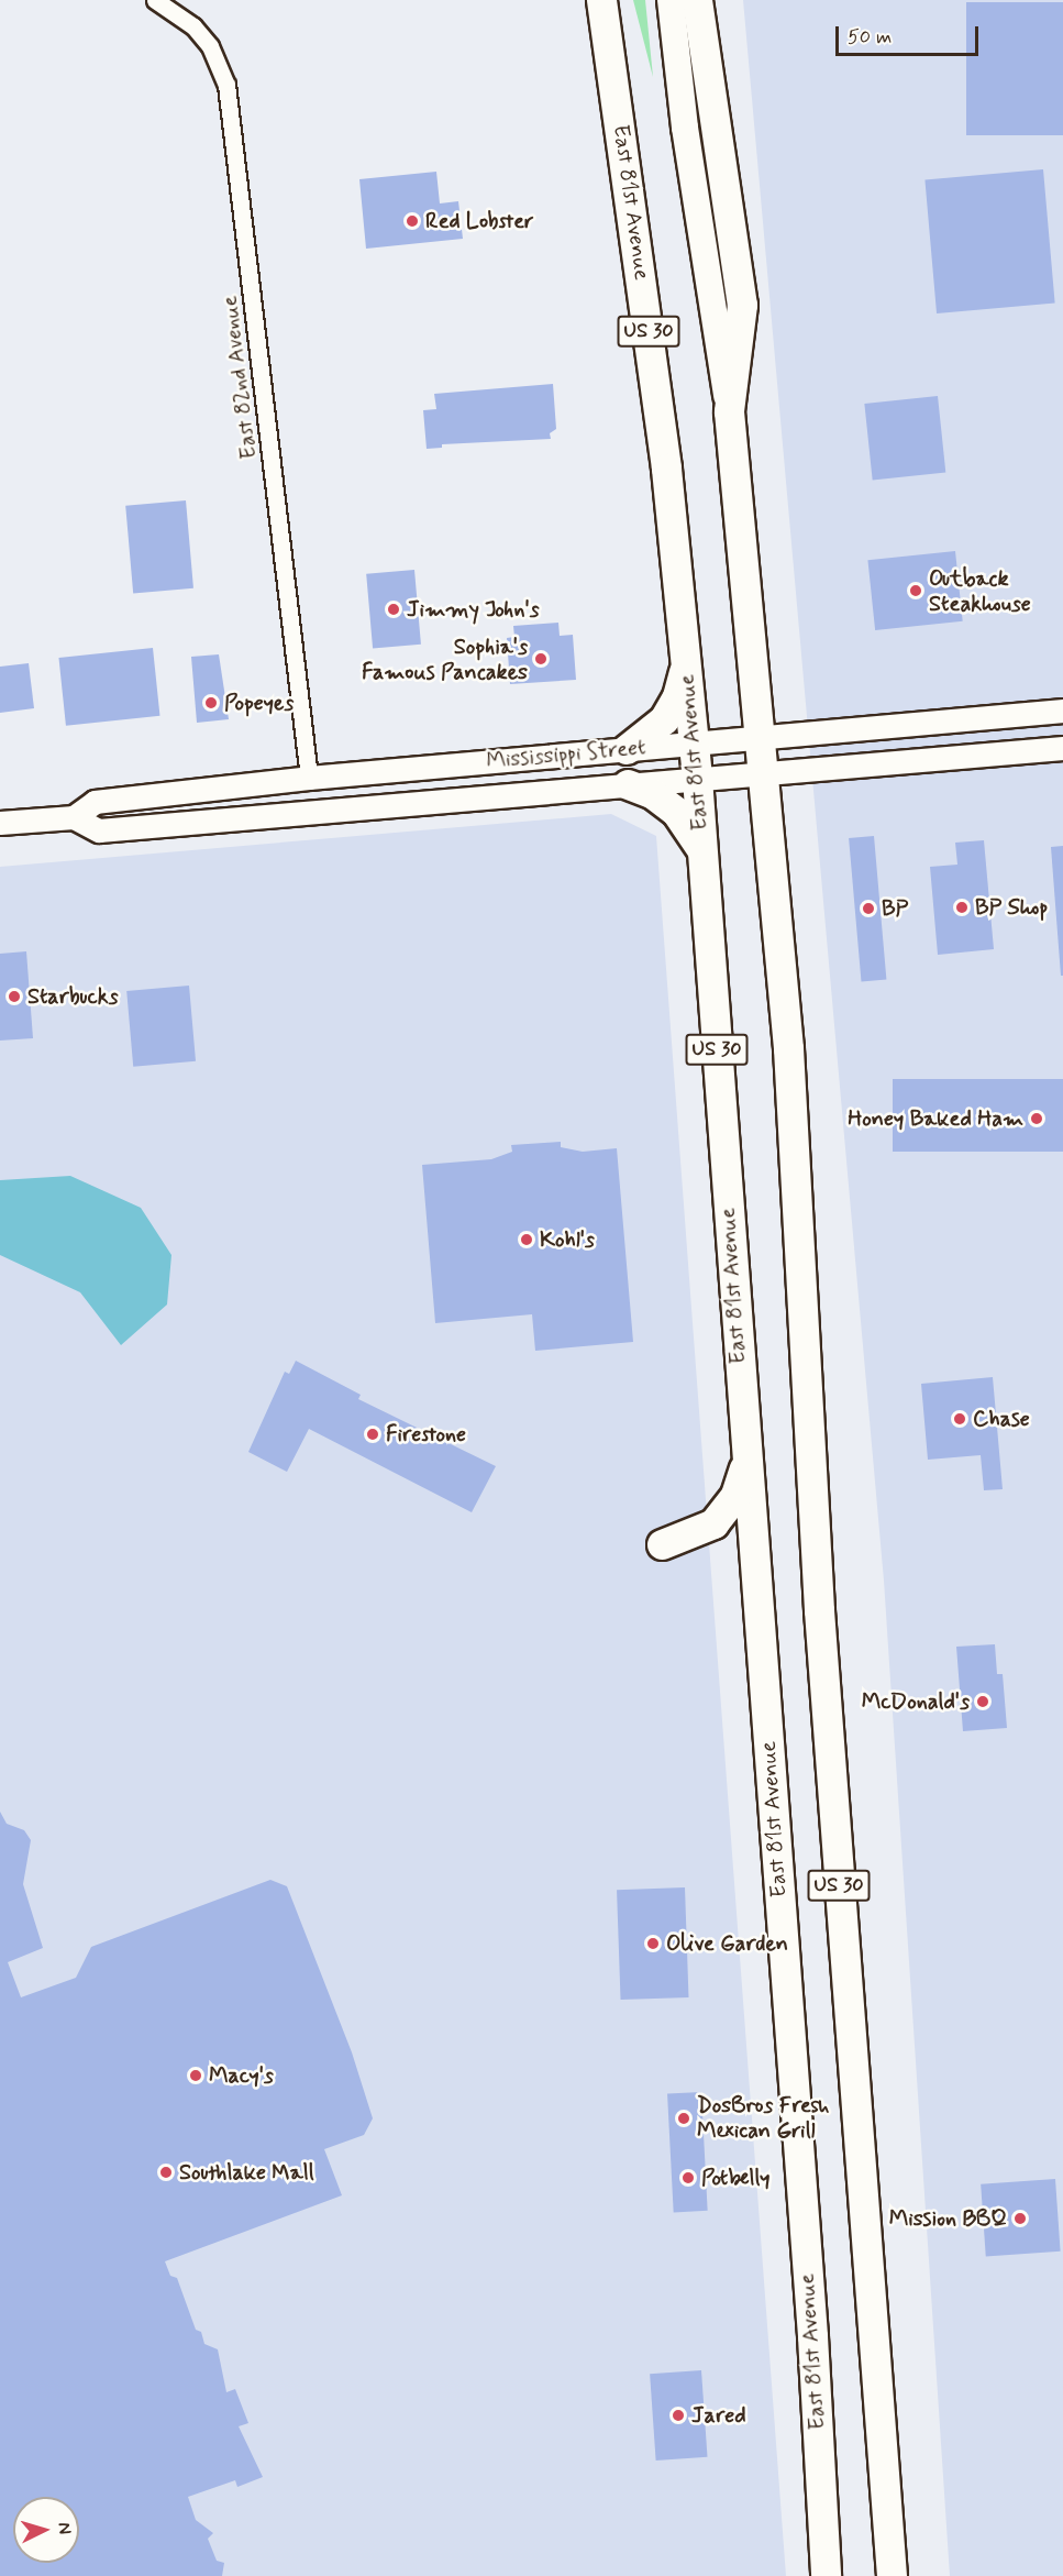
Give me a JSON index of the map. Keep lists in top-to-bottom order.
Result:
{
  "streets": {
    "highway": ["East 81st Avenue", "US 30"],
    "street": ["East 82nd Avenue", "Mississippi Street"]
  },
  "crossings": [
    ["East 81st Avenue", "Mississippi Street"],
    ["US 30", "Mississippi Street"],
    ["East 82nd Avenue", "Mississippi Street"]
  ],
  "places": [
    "Red Lobster",
    "Outback Steakhouse",
    "Jimmy John's",
    "Sophia's Famous Pancakes",
    "Popeyes",
    "BP Shop",
    "BP",
    "Starbucks",
    "Honey Baked Ham",
    "Kohl's",
    "Chase",
    "Firestone",
    "McDonald's",
    "Olive Garden",
    "Macy's",
    "DosBros Fresh Mexican Grill",
    "Southlake Mall",
    "Potbelly",
    "Mission BBQ",
    "Jared"
  ],
  "scale_bar": "50 m",
  "north": "right"
}
